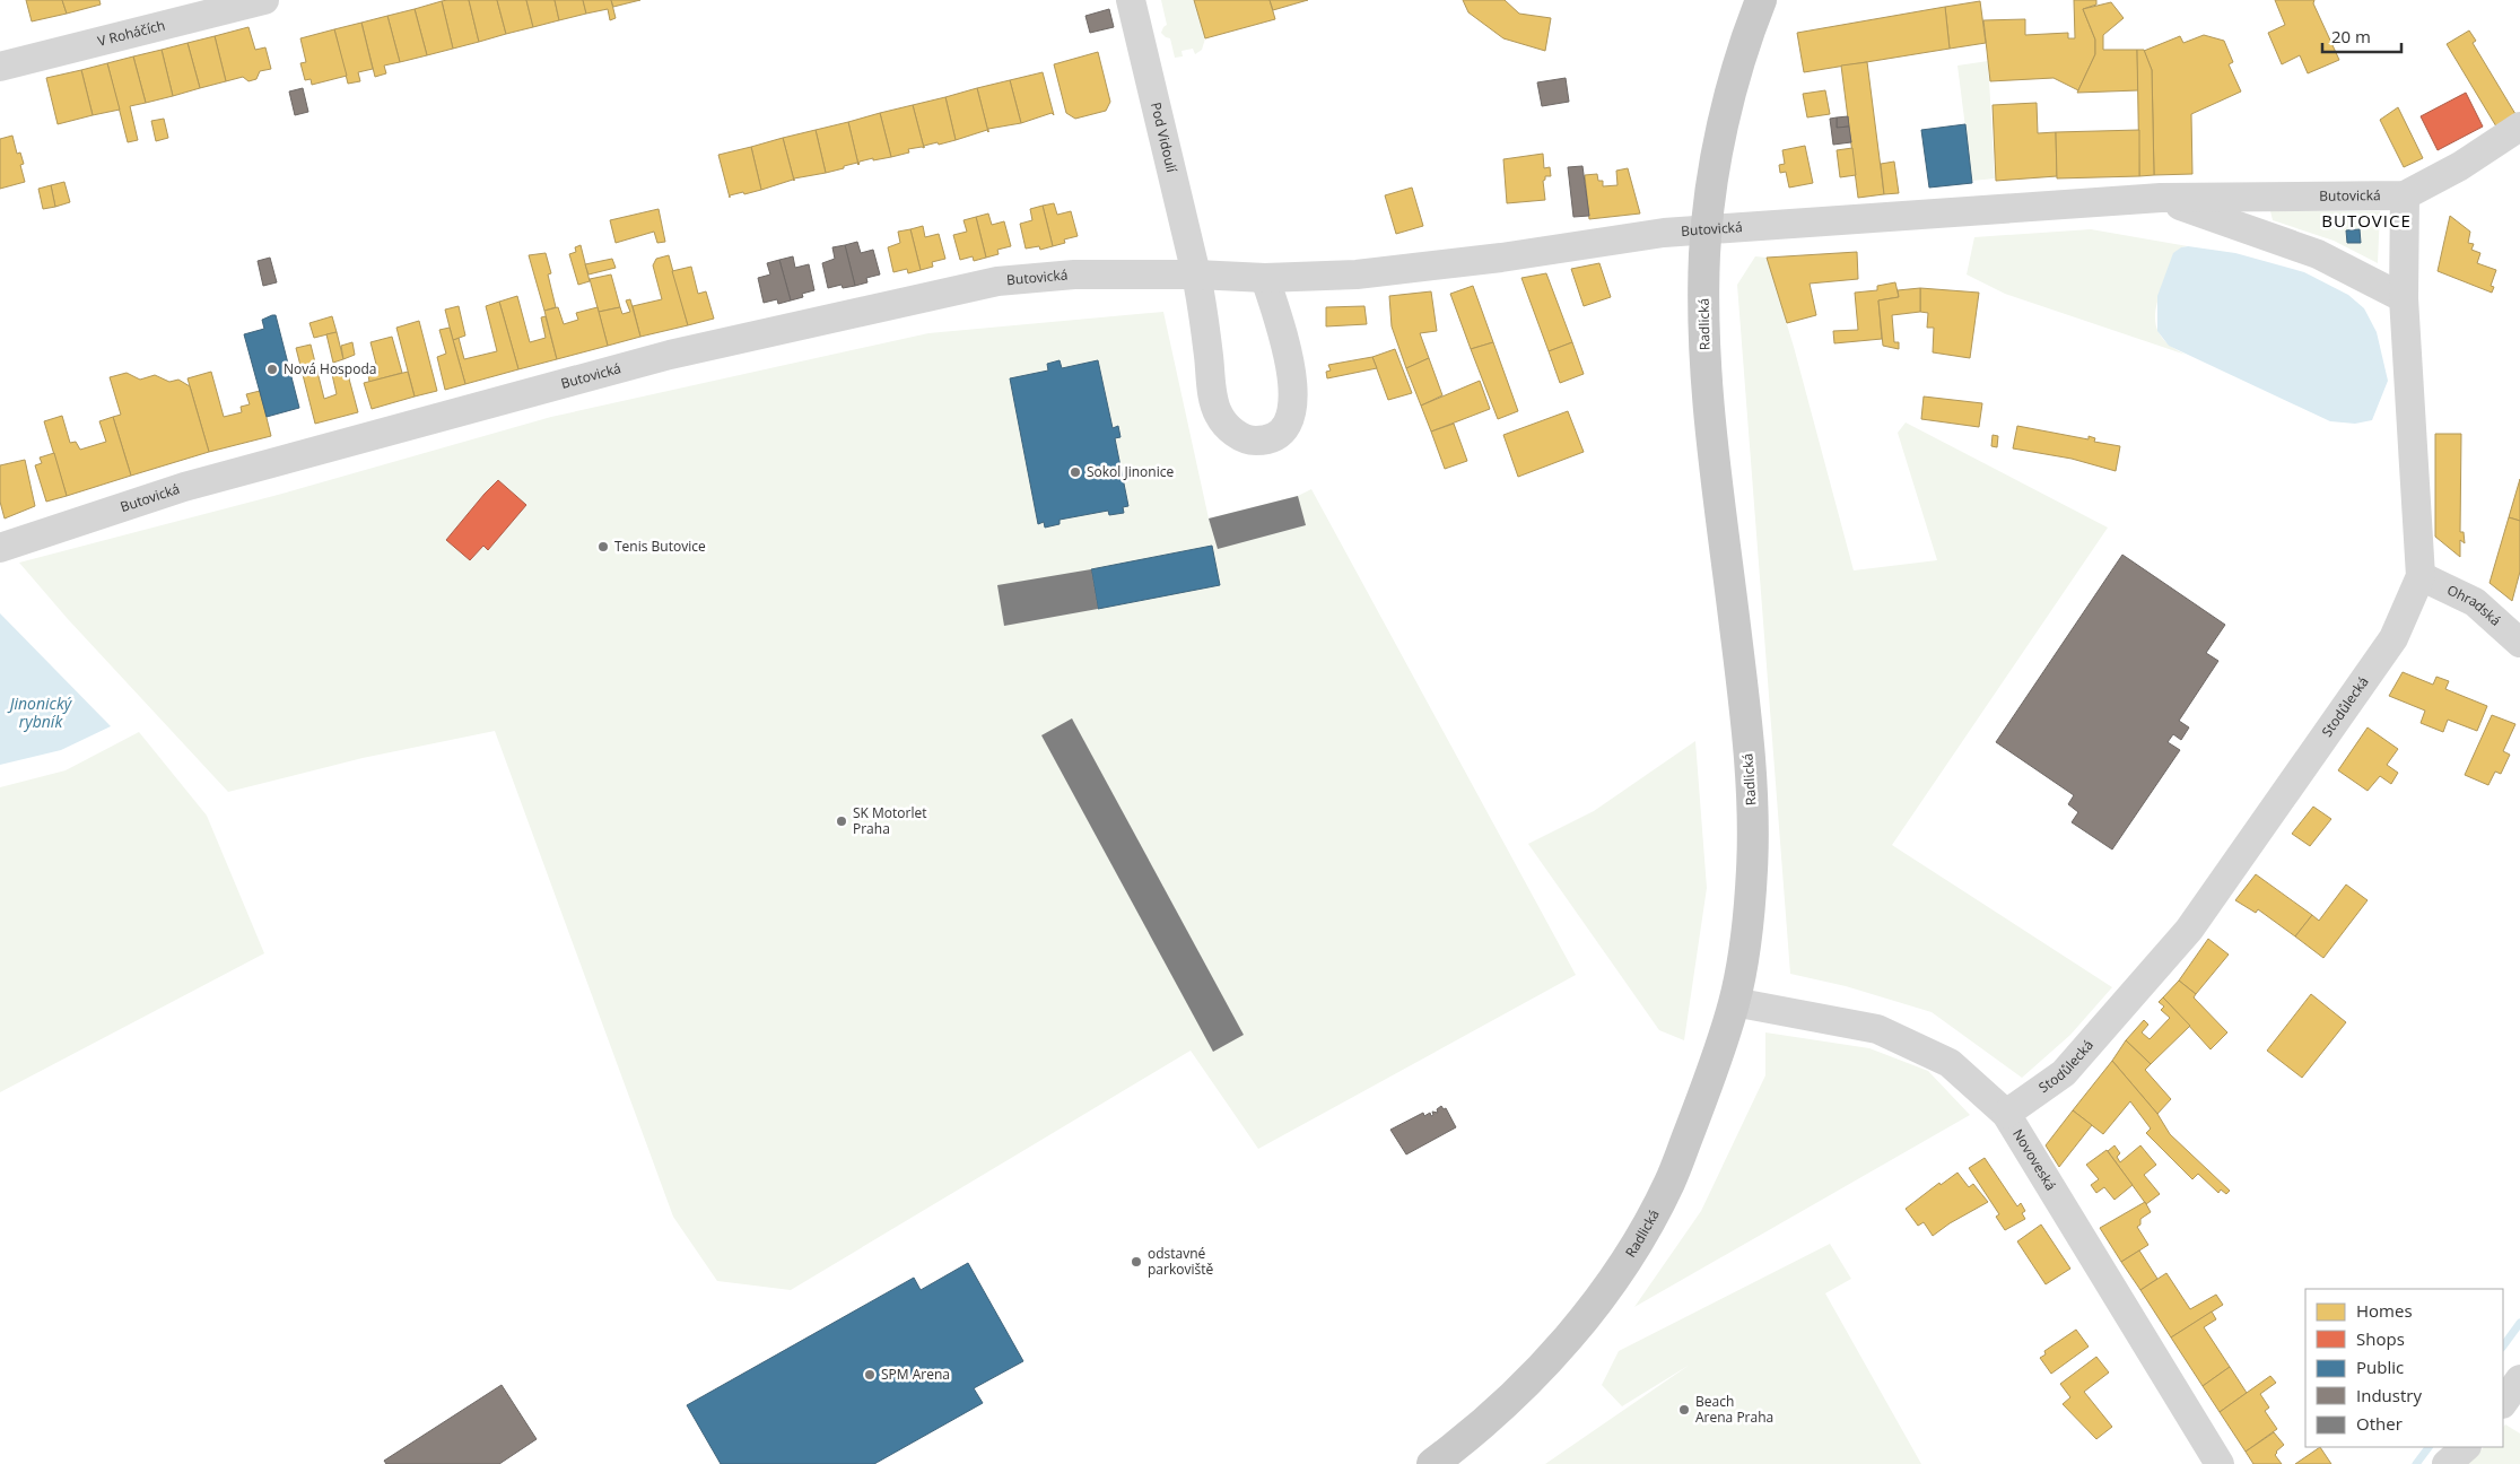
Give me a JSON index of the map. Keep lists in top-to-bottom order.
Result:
{
  "streets": {
    "main road": ["Radlická"],
    "street": [
      "V Roháčích",
      "Pod Vidoulí",
      "Butovická",
      "Ohradská",
      "Stodůlecká",
      "Novoveská"
    ]
  },
  "crossings": [
    ["Pod Vidoulí", "Butovická"],
    ["Butovická", "Radlická"],
    ["Butovická", "Stodůlecká"],
    ["Radlická", "Novoveská"],
    ["Ohradská", "Stodůlecká"],
    ["Stodůlecká", "Novoveská"]
  ],
  "districts": ["BUTOVICE"],
  "water": ["Jinonický rybník"],
  "places": [
    "Nová Hospoda",
    "Sokol Jinonice",
    "Tenis Butovice",
    "SK Motorlet Praha",
    "odstavné parkoviště",
    "SPM Arena",
    "Beach Arena Praha"
  ],
  "legend": [
    "Homes",
    "Shops",
    "Public",
    "Industry",
    "Other"
  ],
  "scale_bar": "20 m"
}
